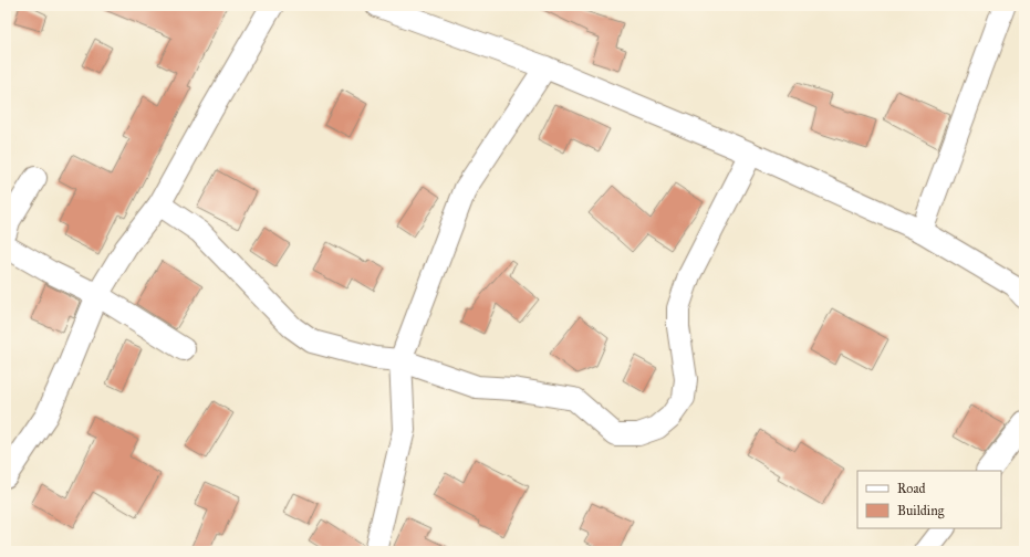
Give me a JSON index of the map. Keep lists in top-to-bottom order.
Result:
{
  "legend": ["Road", "Building"]
}
